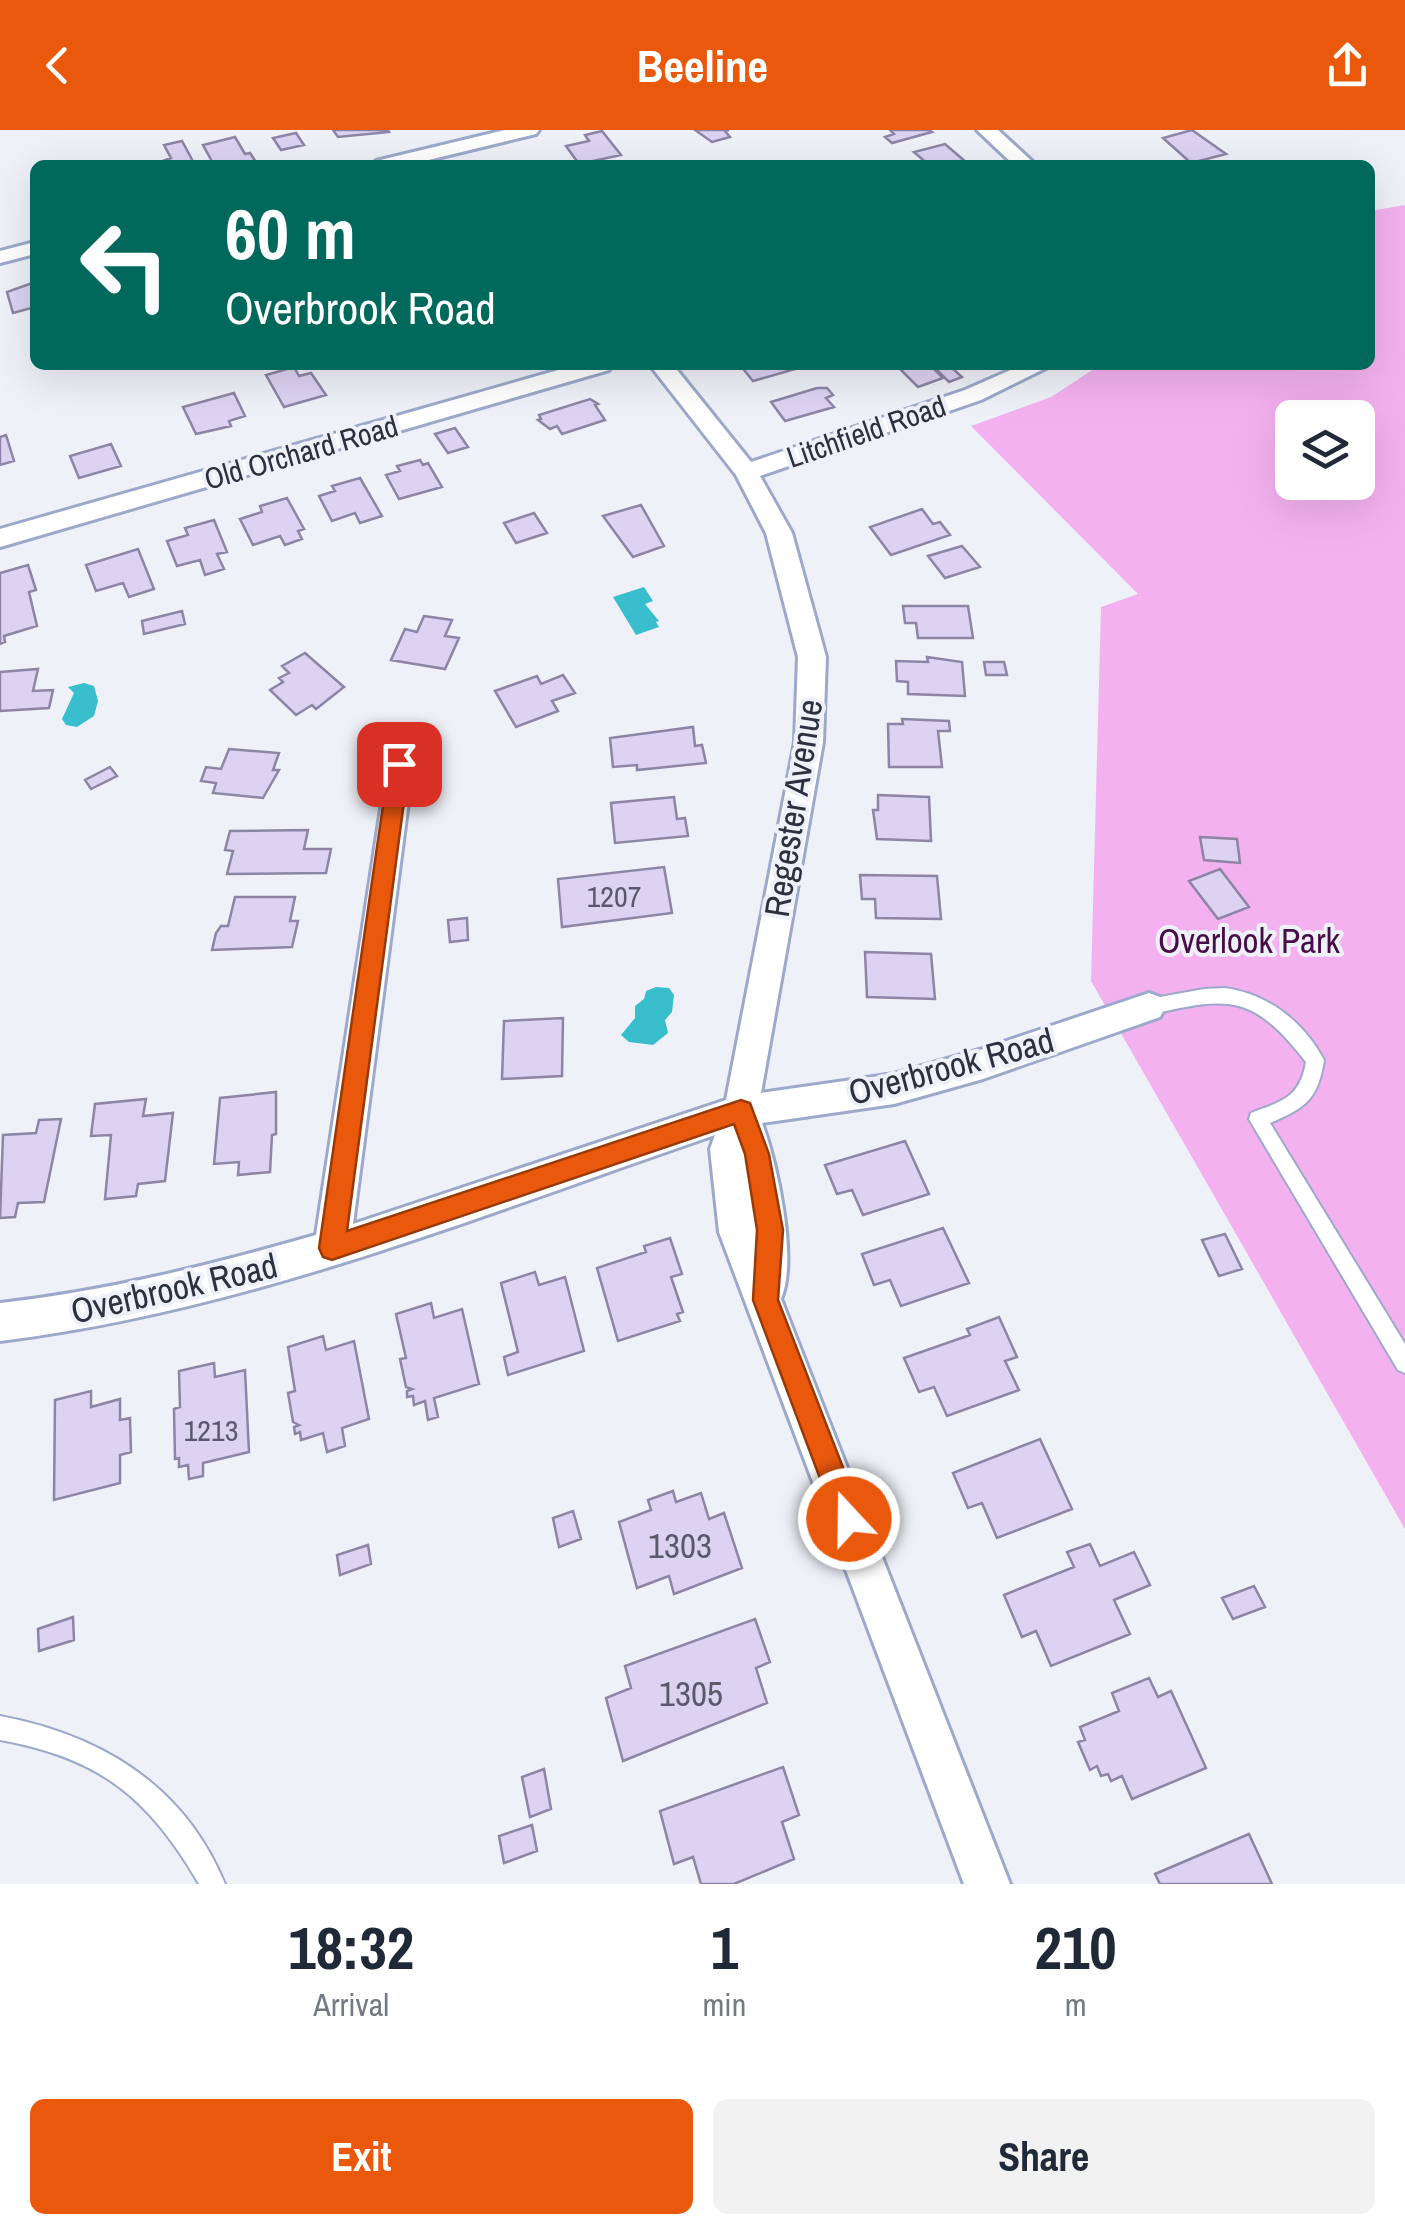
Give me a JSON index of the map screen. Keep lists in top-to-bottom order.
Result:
{
  "streets": {
    "street": [
      "Litchfield Road",
      "Old Orchard Road",
      "Regester Avenue",
      "Overbrook Road"
    ]
  },
  "crossings": [
    ["Litchfield Road", "Regester Avenue"],
    ["Regester Avenue", "Overbrook Road"]
  ],
  "parks": ["Overlook Park"],
  "house_numbers": [
    "1207",
    "1213",
    "1303",
    "1305"
  ],
  "page": {
    "header": "Beeline",
    "turn": ["60 m", "Overbrook Road"],
    "eta": [
      "18:32",
      "Arrival",
      "1",
      "min",
      "210",
      "m"
    ],
    "buttons": ["Exit", "Share"]
  }
}
